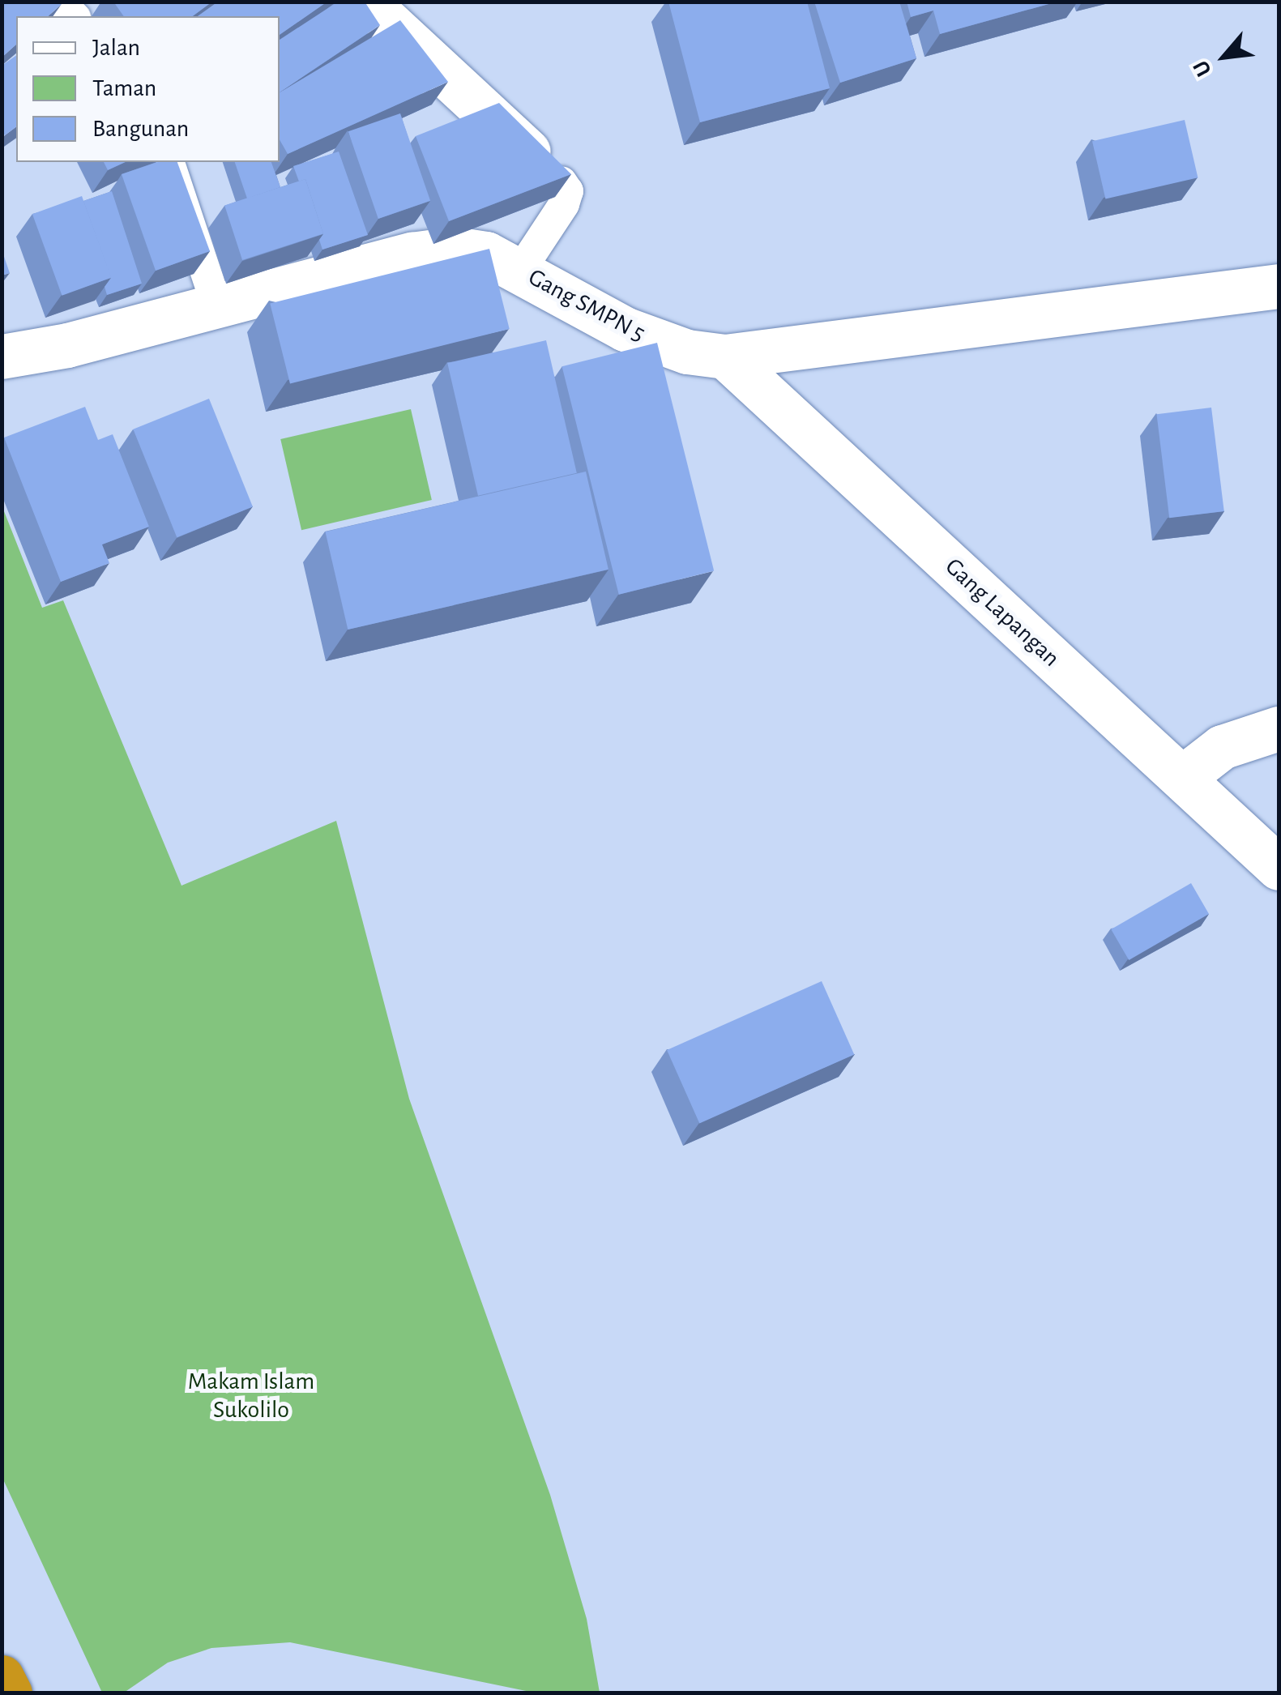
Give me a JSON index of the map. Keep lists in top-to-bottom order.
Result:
{
  "streets": {
    "street": ["Gang SMPN 5", "Gang Lapangan"]
  },
  "crossings": [
    ["Gang SMPN 5", "Gang Lapangan"]
  ],
  "parks": ["Makam Islam Sukolilo"],
  "legend": ["Jalan", "Taman", "Bangunan"],
  "north": "bottom left"
}
